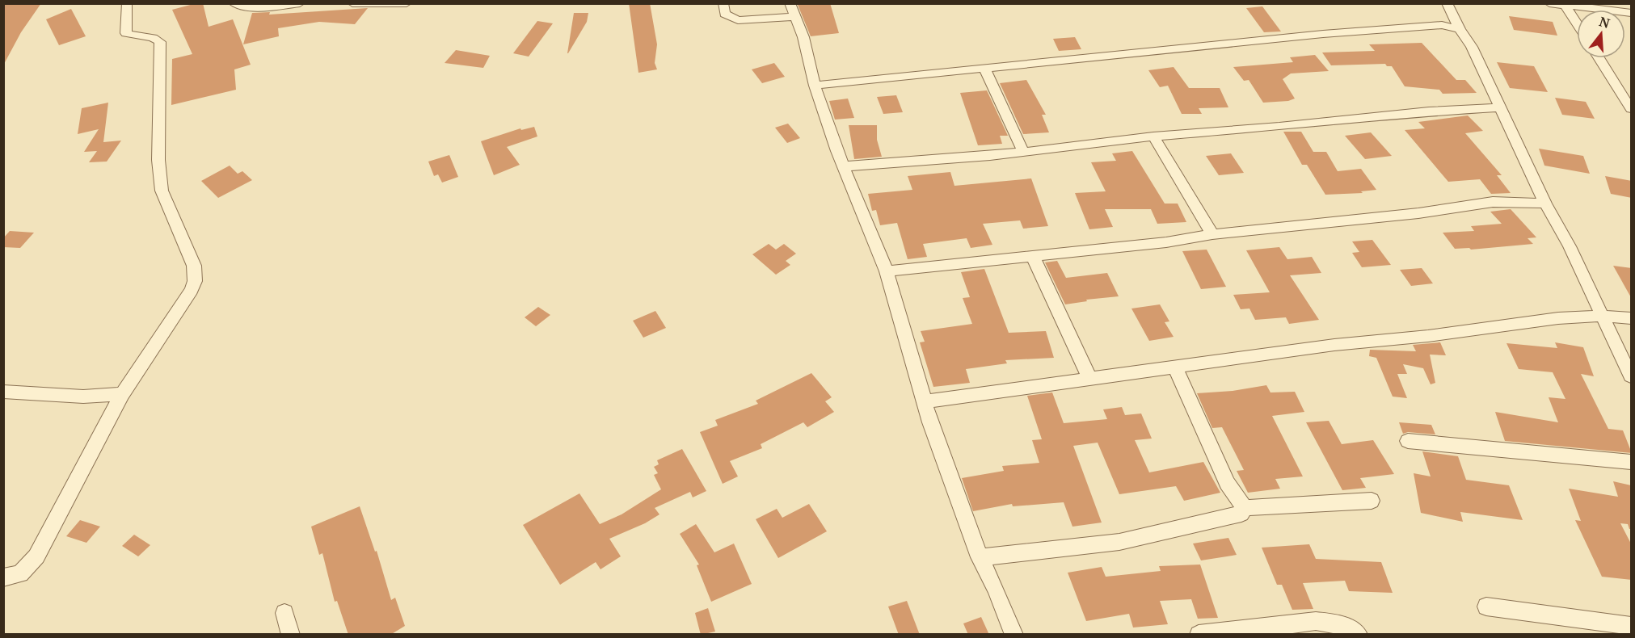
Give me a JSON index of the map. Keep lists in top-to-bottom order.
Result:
{
  "north": "top"
}
